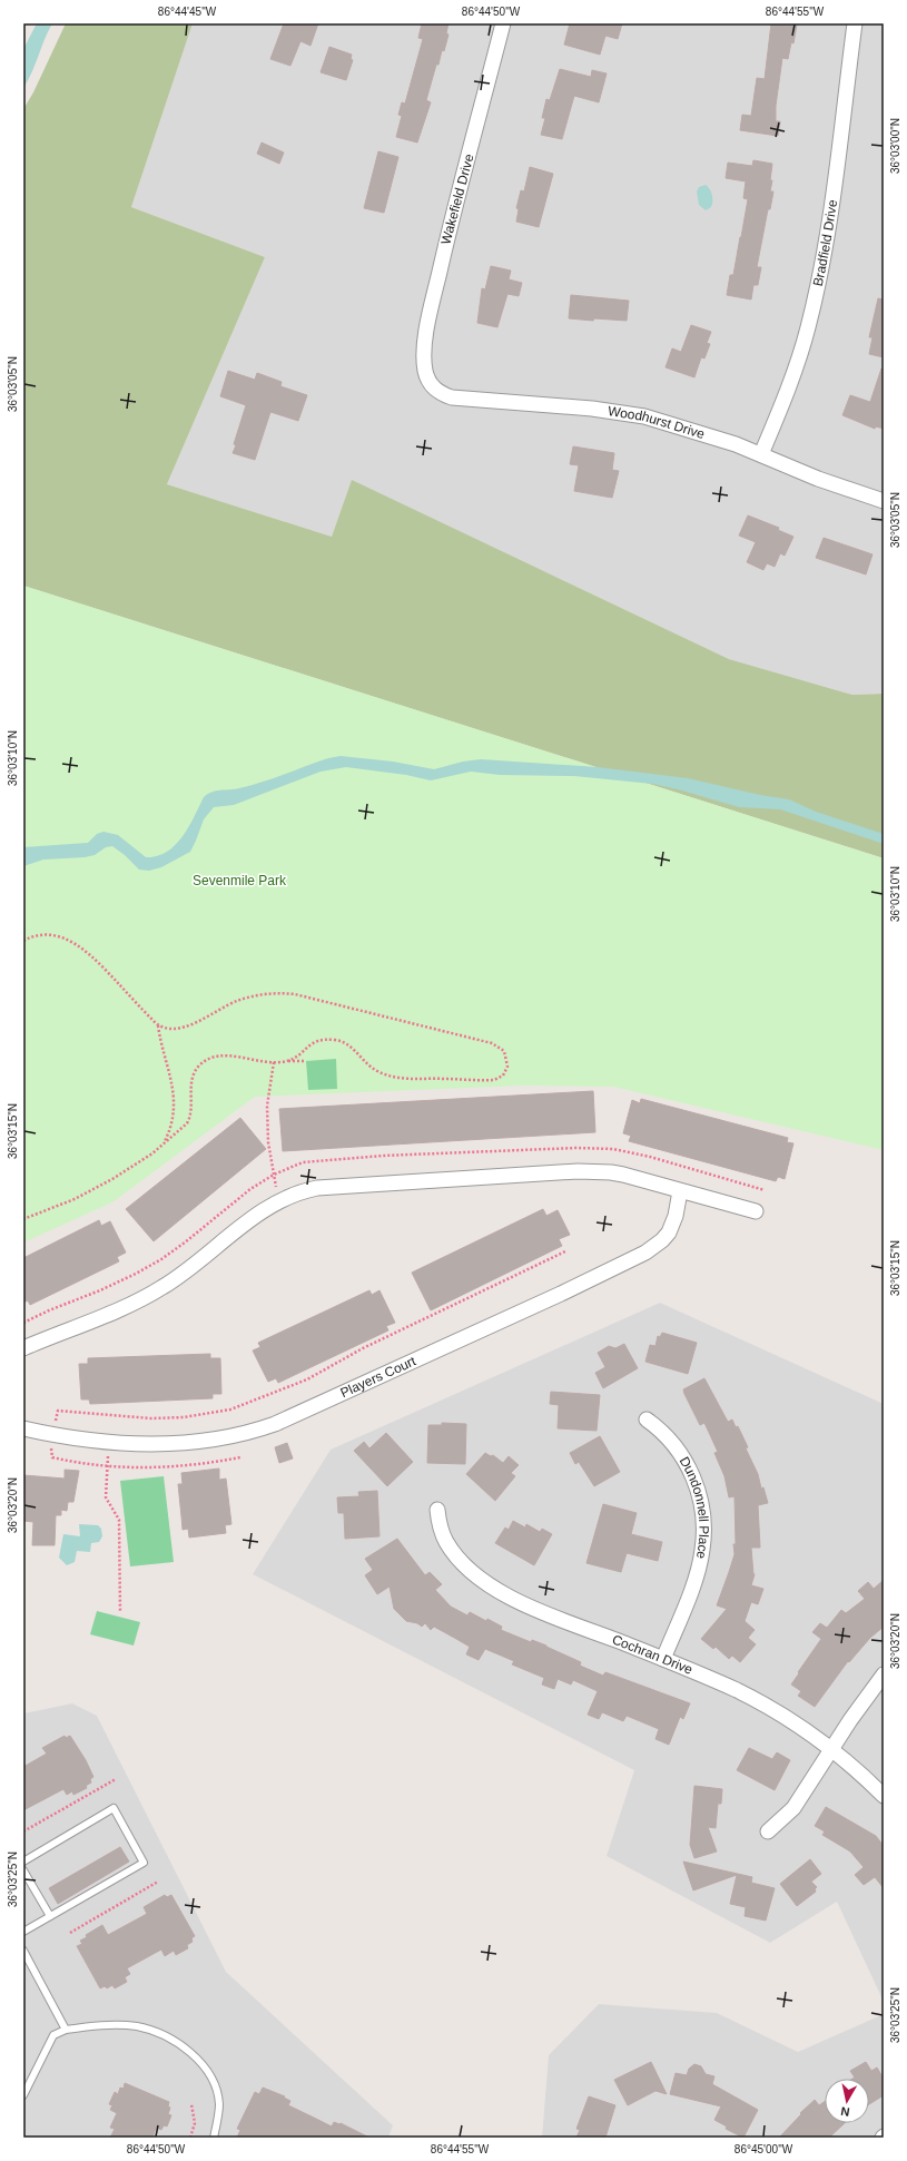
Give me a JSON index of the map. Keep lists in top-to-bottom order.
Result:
{
  "streets": {
    "street": [
      "Wakefield Drive",
      "Bradfield Drive",
      "Woodhurst Drive",
      "Players Court",
      "Dundonnell Place",
      "Cochran Drive"
    ]
  },
  "crossings": [
    ["Wakefield Drive", "Woodhurst Drive"],
    ["Bradfield Drive", "Woodhurst Drive"],
    ["Dundonnell Place", "Cochran Drive"]
  ],
  "parks": ["Sevenmile Park"],
  "north": "bottom",
  "coordinates": [
    "86°44'45\"W",
    "86°44'50\"W",
    "86°44'55\"W",
    "36°03'00\"N",
    "36°03'05\"N",
    "36°03'10\"N",
    "36°03'15\"N",
    "36°03'20\"N",
    "36°03'25\"N",
    "86°45'00\"W"
  ]
}
